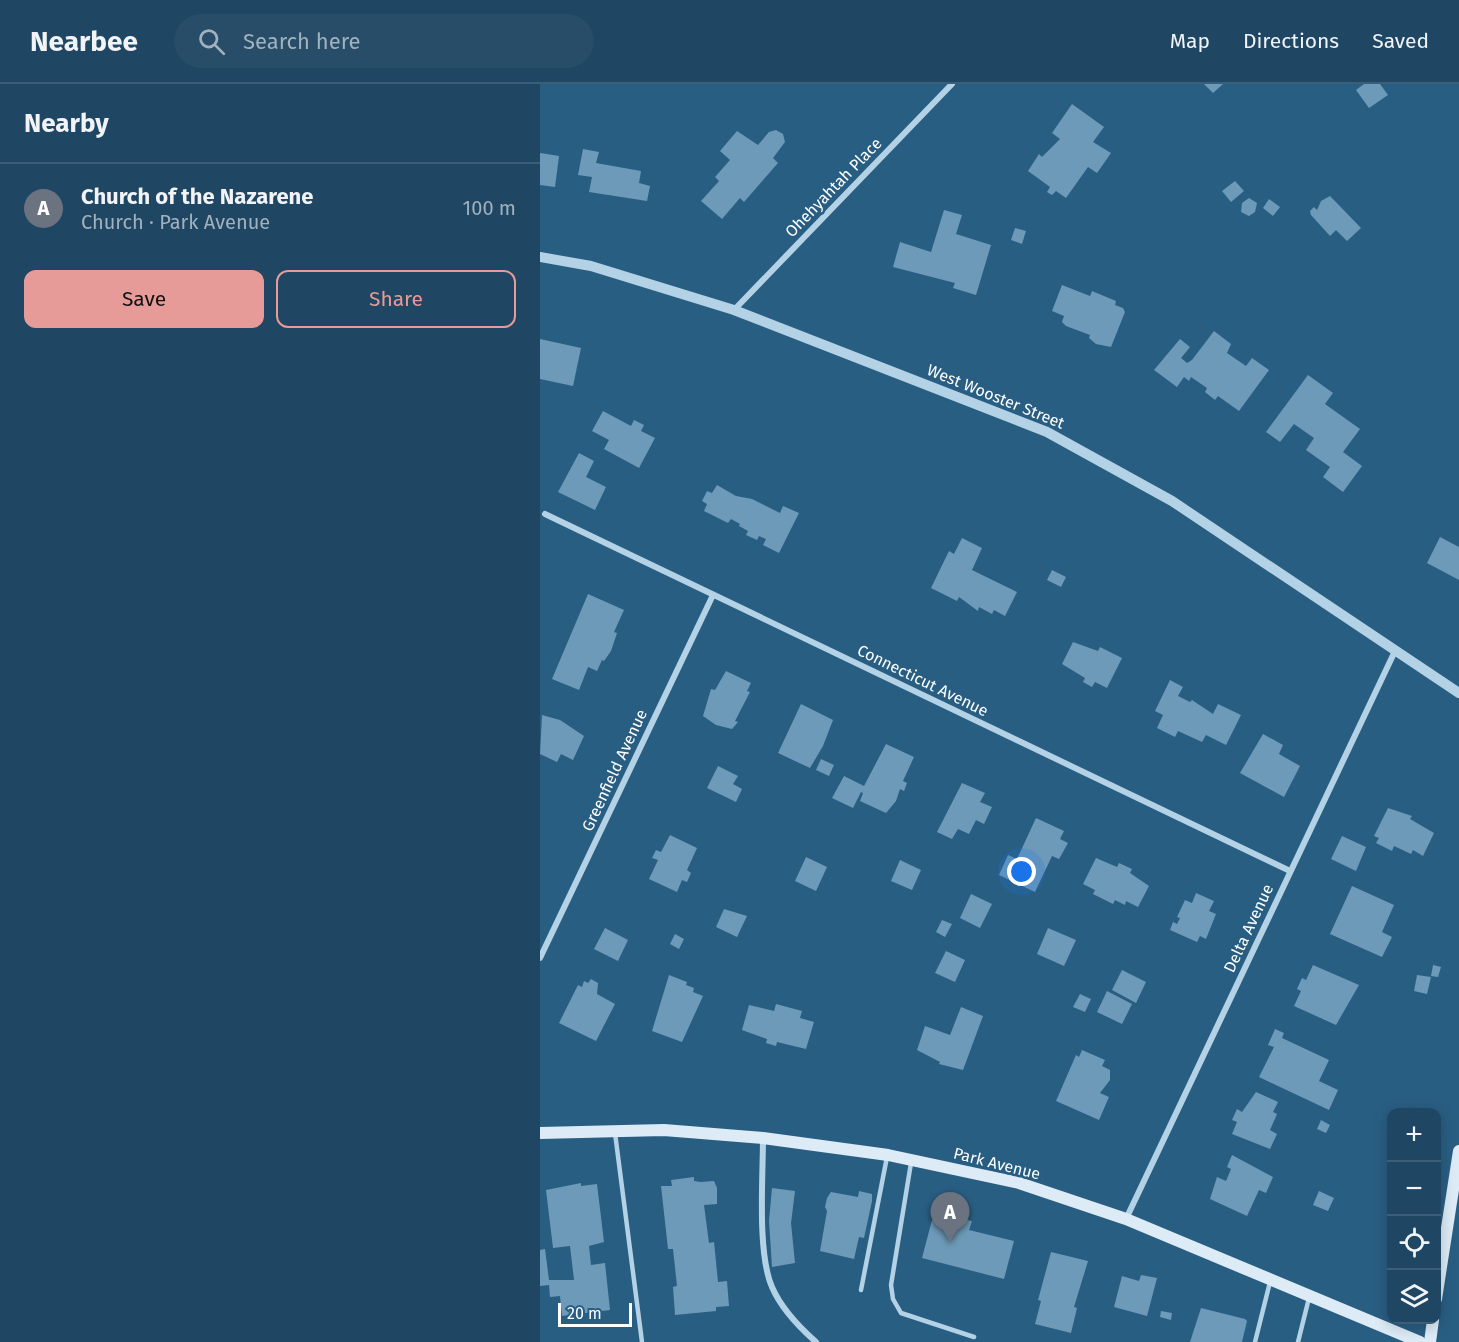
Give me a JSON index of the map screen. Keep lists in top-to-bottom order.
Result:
{
  "streets": {
    "main road": ["Park Avenue"],
    "street": [
      "Ohehyahtah Place",
      "West Wooster Street",
      "Connecticut Avenue",
      "Greenfield Avenue",
      "Delta Avenue"
    ]
  },
  "crossings": [
    ["Ohehyahtah Place", "West Wooster Street"],
    ["West Wooster Street", "Delta Avenue"],
    ["Connecticut Avenue", "Greenfield Avenue"],
    ["Connecticut Avenue", "Delta Avenue"],
    ["Delta Avenue", "Park Avenue"]
  ],
  "scale_bar": "20 m",
  "page": {
    "header": "Nearbee",
    "search": "Search here",
    "nav": ["Map", "Directions", "Saved"],
    "heading": "Nearby",
    "list": [
      {
        "mark": "A",
        "name": "Church of the Nazarene",
        "note": "Church · Park Avenue",
        "value": "100 m"
      }
    ],
    "buttons": ["Save", "Share"],
    "map_buttons": ["+", "−"],
    "pins": "A",
    "scale": "20 m"
  }
}
